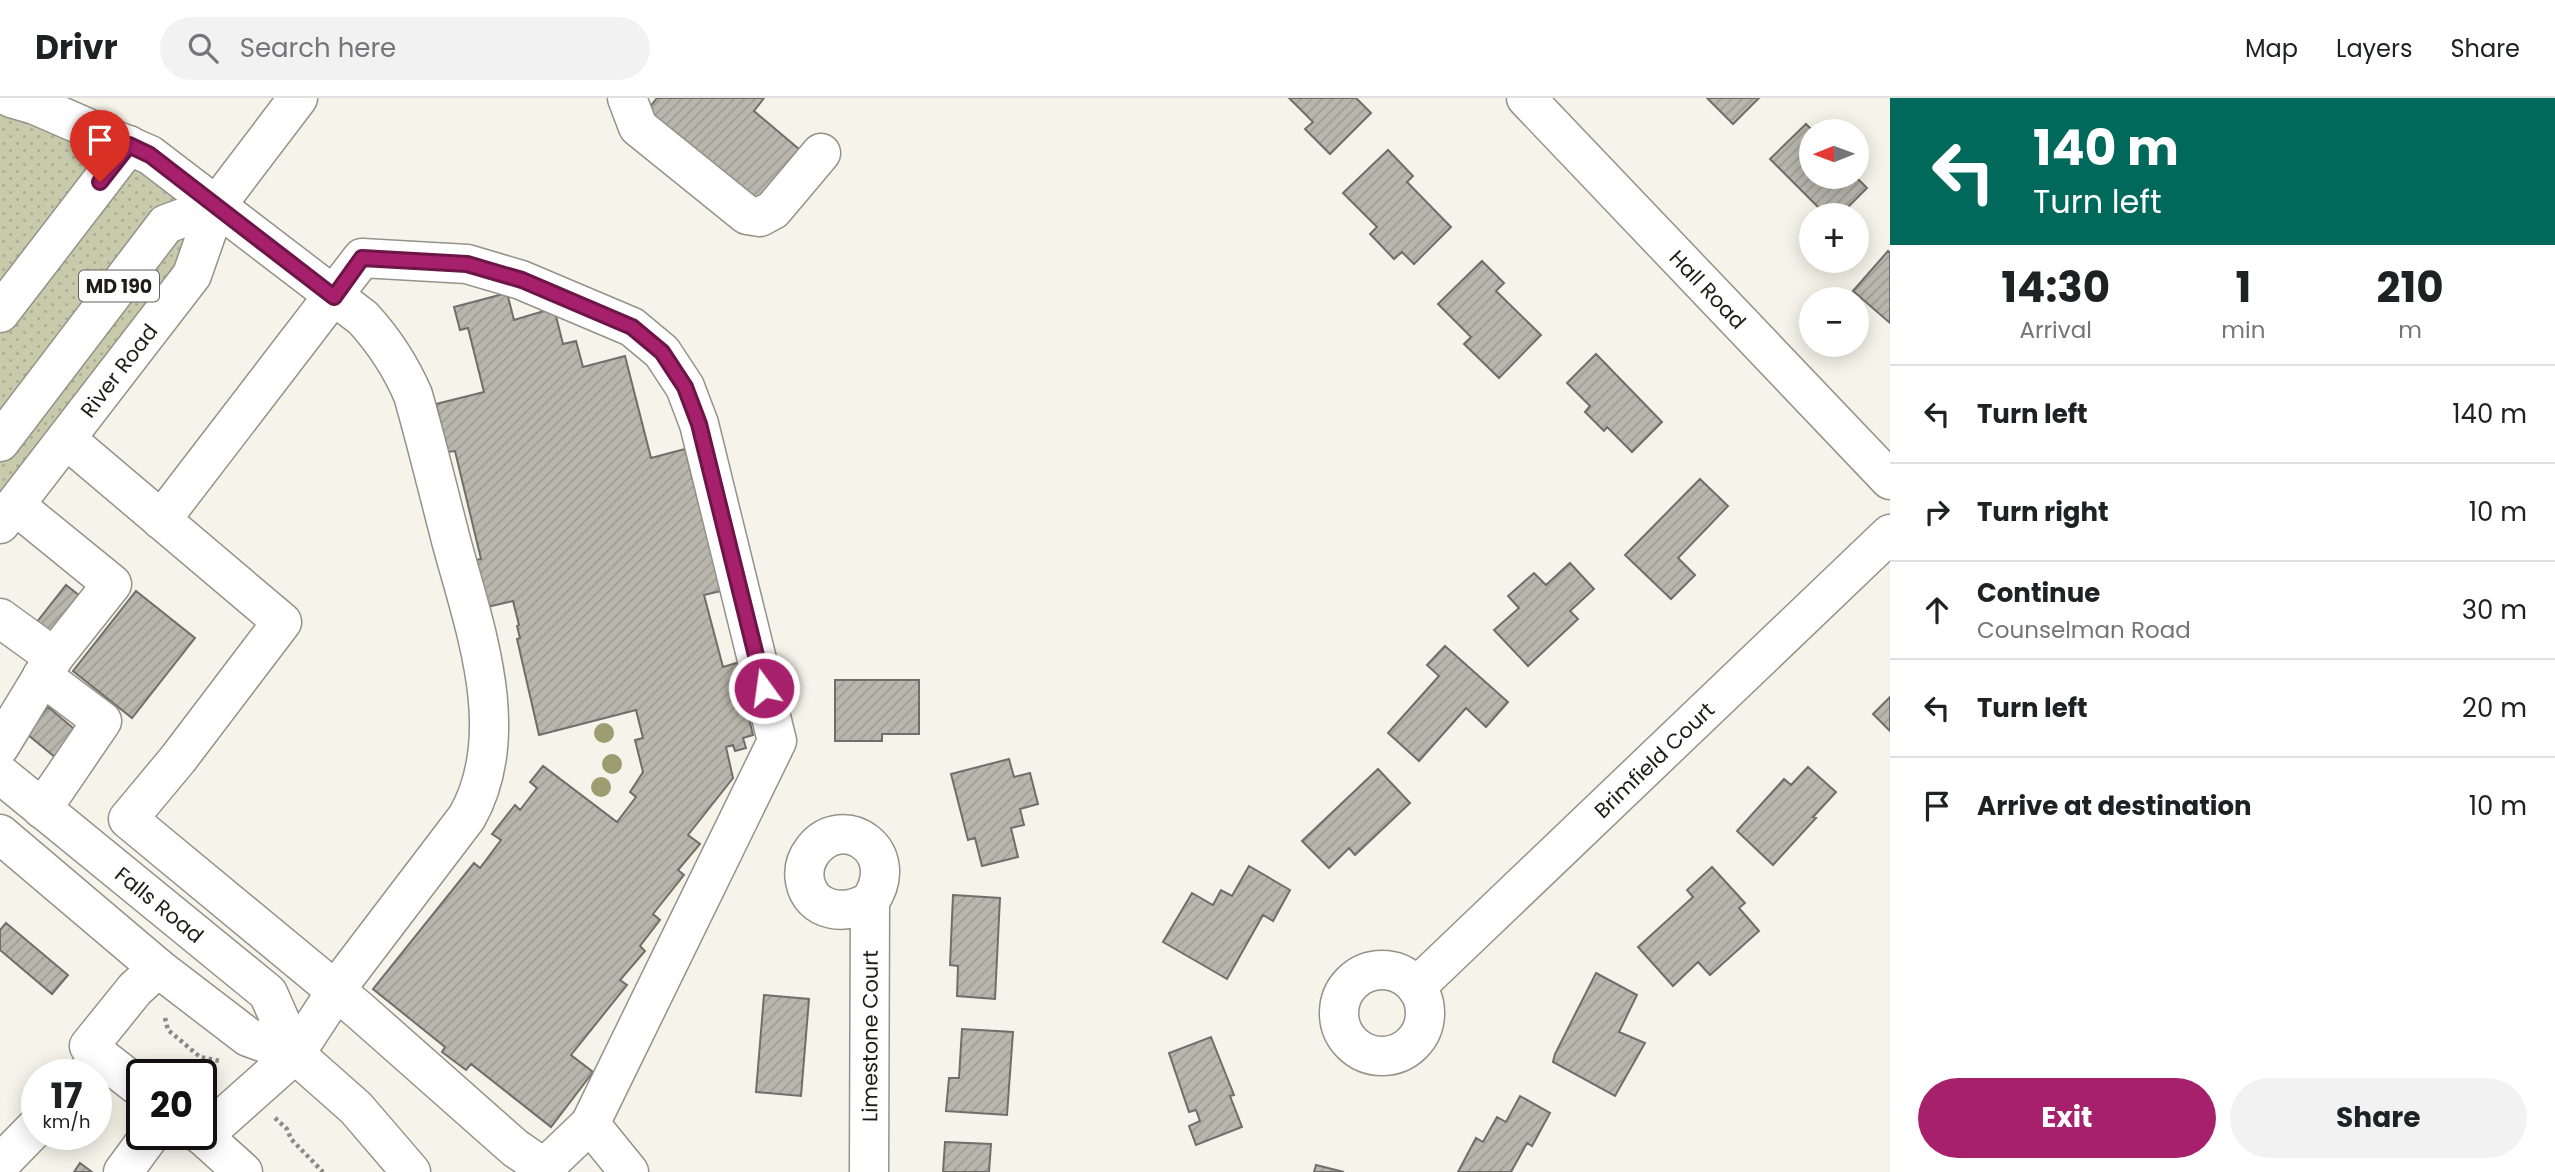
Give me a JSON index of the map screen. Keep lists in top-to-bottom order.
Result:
{
  "streets": {
    "main road": [
      "MD 190",
      "Hall Road",
      "River Road",
      "Brimfield Court",
      "Falls Road",
      "Limestone Court"
    ]
  },
  "crossings": [
    ["MD 190", "River Road"]
  ],
  "north": "left",
  "page": {
    "header": "Drivr",
    "search": "Search here",
    "nav": ["Map", "Layers", "Share"],
    "turn": ["140 m", "Turn left"],
    "map_buttons": ["+", "−"],
    "eta": [
      "14:30",
      "Arrival",
      "1",
      "min",
      "210",
      "m"
    ],
    "list": [
      {
        "name": "Turn left",
        "value": "140 m"
      },
      {
        "name": "Turn right",
        "value": "10 m"
      },
      {
        "name": "Continue",
        "note": "Counselman Road",
        "value": "30 m"
      },
      {
        "name": "Turn left",
        "value": "20 m"
      },
      {
        "name": "Arrive at destination",
        "value": "10 m"
      }
    ],
    "speed": "17 km/h",
    "limit": "20",
    "buttons": ["Exit", "Share"]
  }
}
